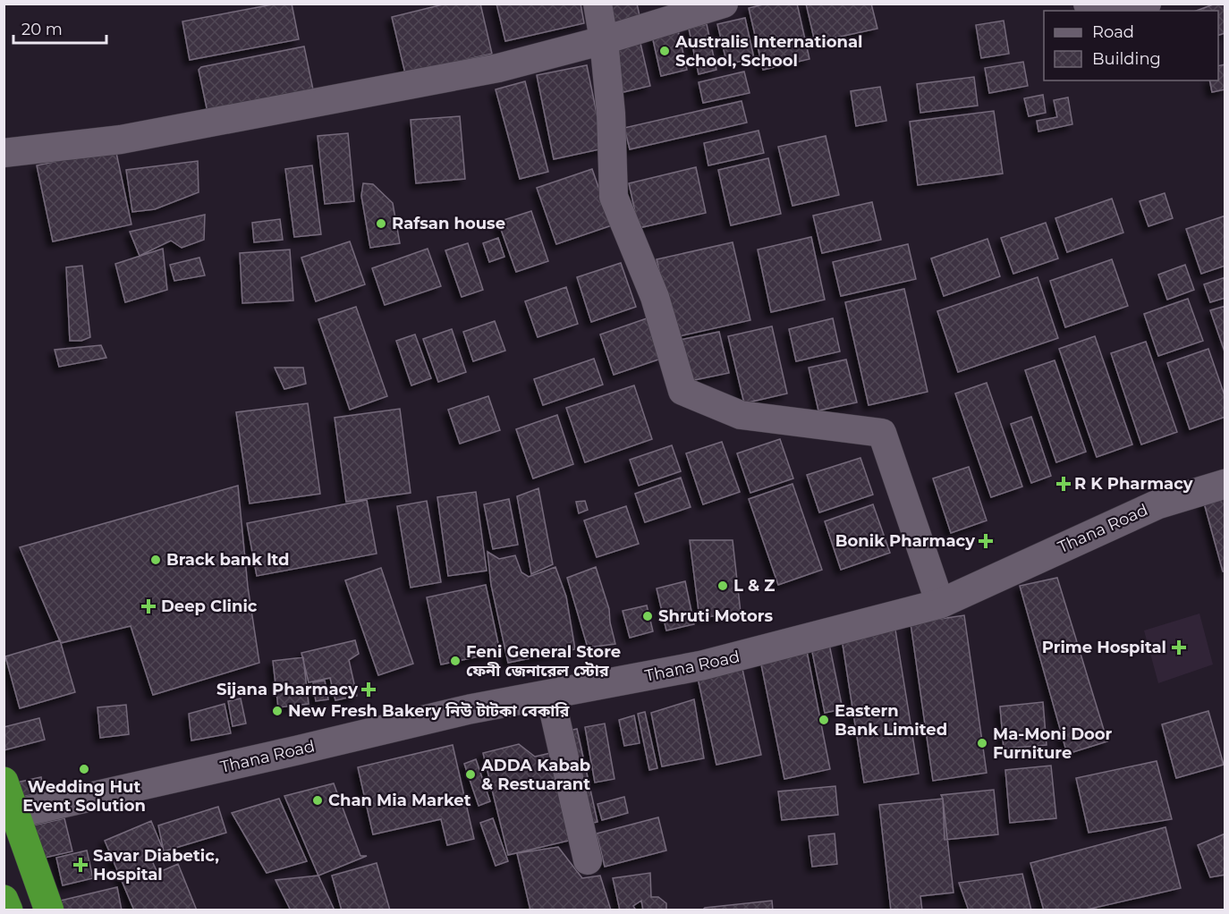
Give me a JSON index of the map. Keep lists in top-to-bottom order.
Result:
{
  "streets": {
    "street": ["Thana Road"]
  },
  "places": {
    "other": [
      "Australis International School, School",
      "Rafsan house",
      "Brack bank ltd",
      "L & Z",
      "Shruti Motors",
      "Feni General Store ফেনী জেনারেল স্টোর",
      "New Fresh Bakery নিউ টাটকা বেকারি",
      "Eastern Bank Limited",
      "Ma-Moni Door Furniture",
      "Wedding Hut Event Solution",
      "ADDA Kabab & Restuarant",
      "Chan Mia Market"
    ],
    "health": [
      "R K Pharmacy",
      "Bonik Pharmacy",
      "Deep Clinic",
      "Prime Hospital",
      "Sijana Pharmacy",
      "Savar Diabetic, Hospital"
    ]
  },
  "legend": ["Road", "Building"],
  "scale_bar": "20 m"
}
